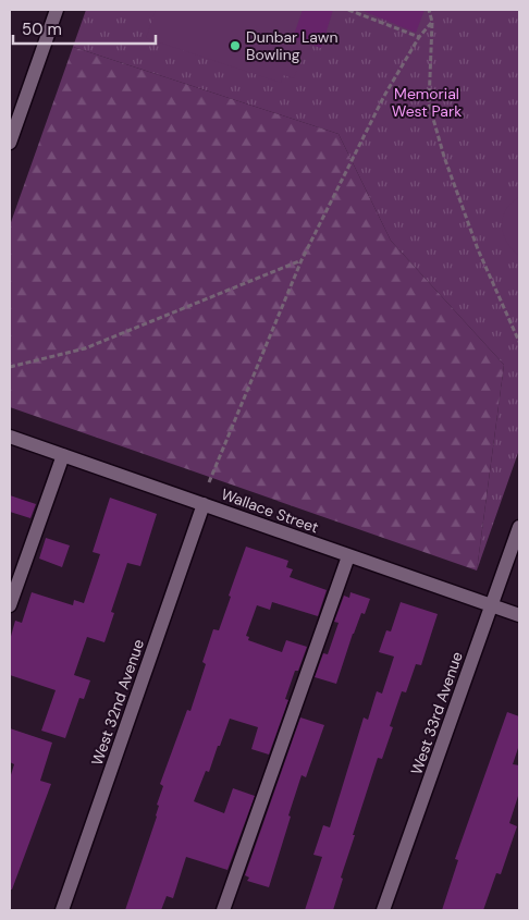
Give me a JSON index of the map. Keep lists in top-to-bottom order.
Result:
{
  "streets": {
    "street": ["Wallace Street", "West 32nd Avenue", "West 33rd Avenue"]
  },
  "crossings": [
    ["Wallace Street", "West 32nd Avenue"],
    ["Wallace Street", "West 33rd Avenue"]
  ],
  "parks": ["Memorial West Park"],
  "places": ["Dunbar Lawn Bowling"],
  "scale_bar": "50 m"
}
